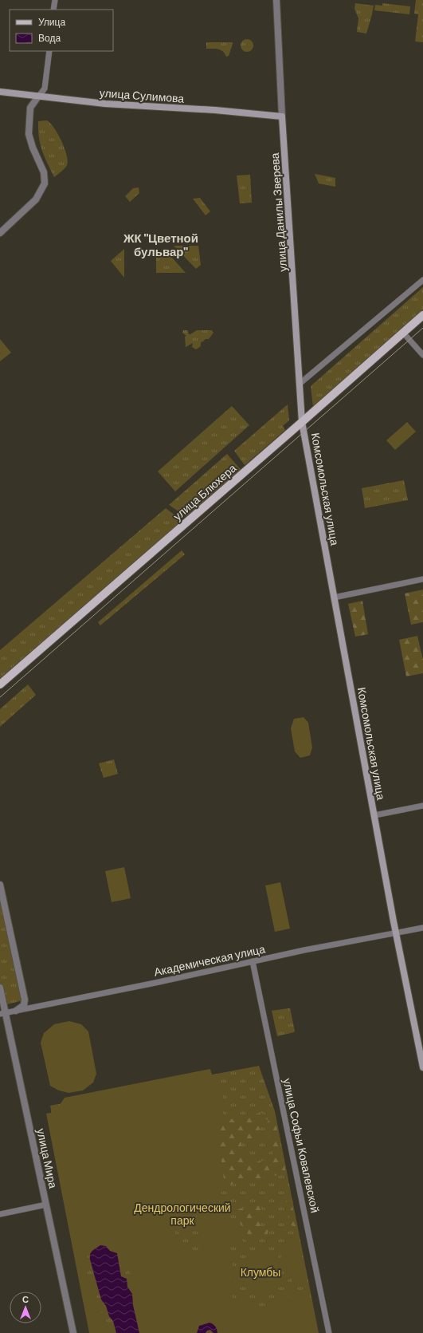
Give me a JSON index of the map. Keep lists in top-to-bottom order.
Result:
{
  "streets": {
    "main road": [
      "улица Сулимова",
      "улица Данилы Зверева",
      "Комсомольская улица",
      "улица Блюхера"
    ],
    "street": ["Академическая улица", "улица Софьи Ковалевской", "улица Мира"]
  },
  "crossings": [
    ["улица Сулимова", "улица Данилы Зверева"],
    ["улица Данилы Зверева", "Комсомольская улица"],
    ["улица Данилы Зверева", "улица Блюхера"],
    ["Комсомольская улица", "улица Блюхера"],
    ["Комсомольская улица", "Академическая улица"],
    ["Академическая улица", "улица Софьи Ковалевской"],
    ["Академическая улица", "улица Мира"]
  ],
  "districts": ["ЖК \"Цветной бульвар\""],
  "parks": ["Дендрологический парк", "Клумбы"],
  "legend": ["Улица", "Вода"],
  "north": "top"
}
